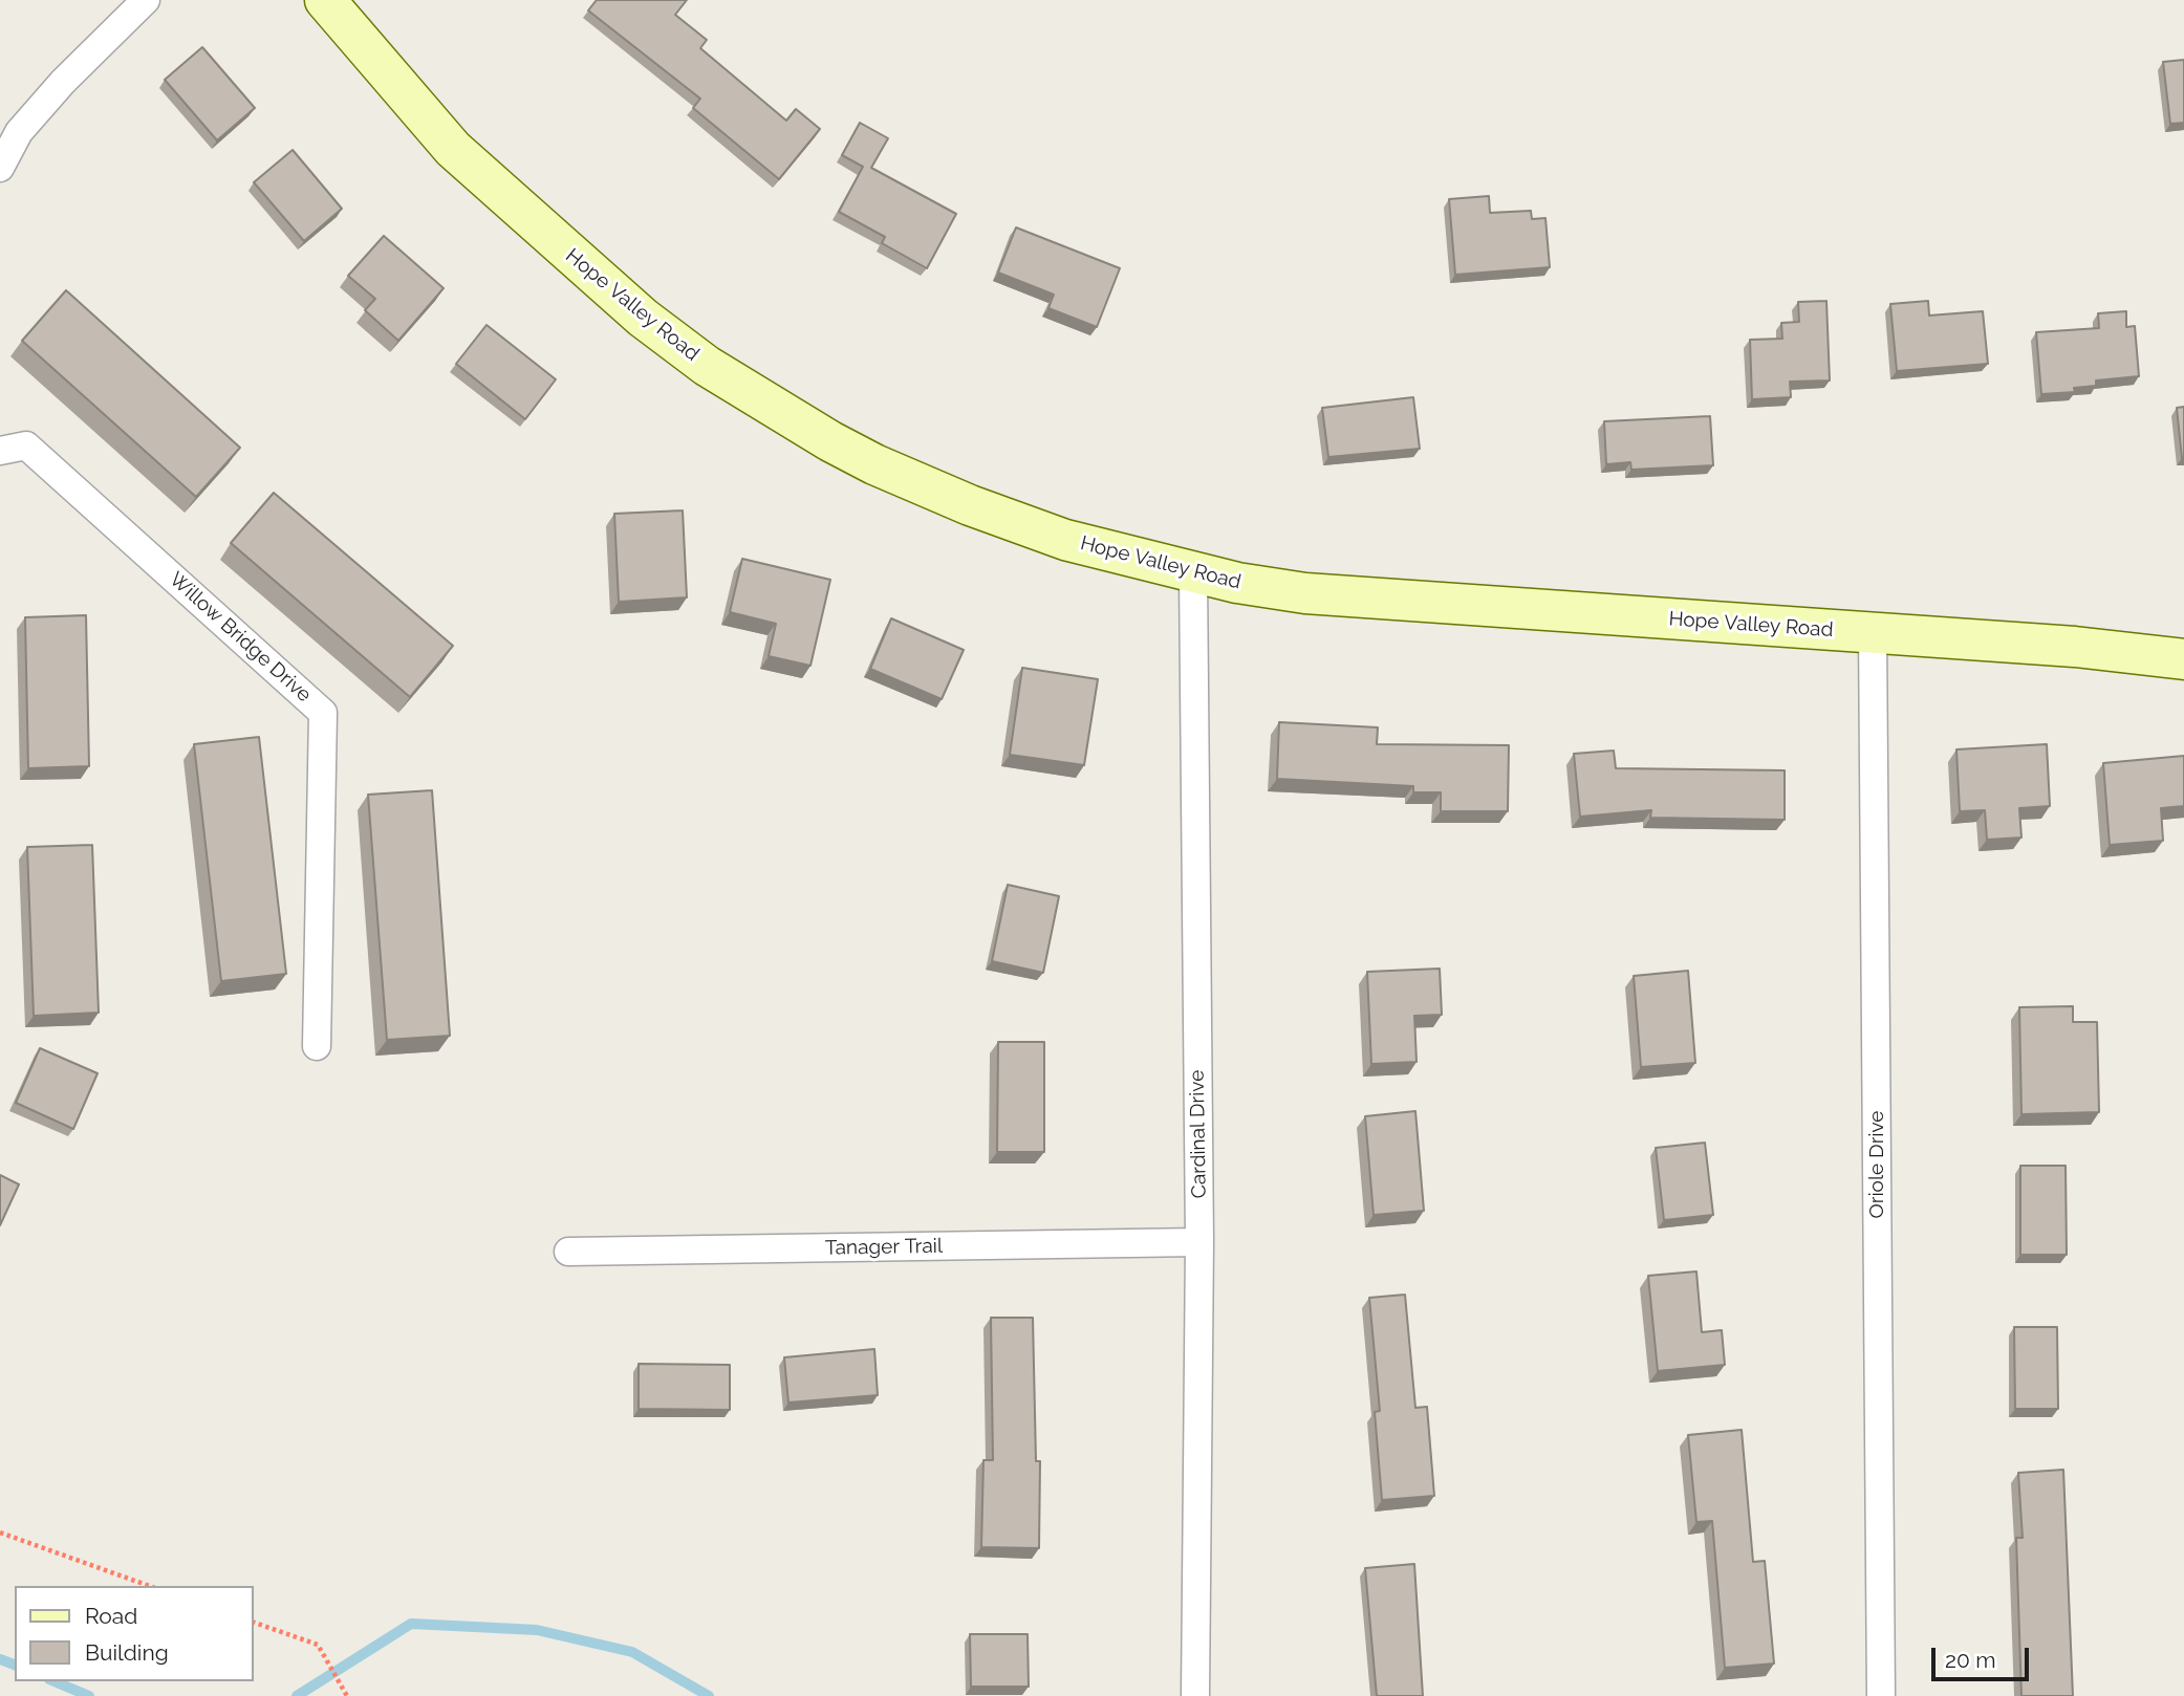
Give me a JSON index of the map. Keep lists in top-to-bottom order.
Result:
{
  "streets": {
    "main road": ["Hope Valley Road"],
    "street": [
      "Willow Bridge Drive",
      "Cardinal Drive",
      "Oriole Drive",
      "Tanager Trail"
    ]
  },
  "crossings": [
    ["Hope Valley Road", "Cardinal Drive"],
    ["Hope Valley Road", "Oriole Drive"],
    ["Cardinal Drive", "Tanager Trail"]
  ],
  "legend": ["Road", "Building"],
  "scale_bar": "20 m"
}
